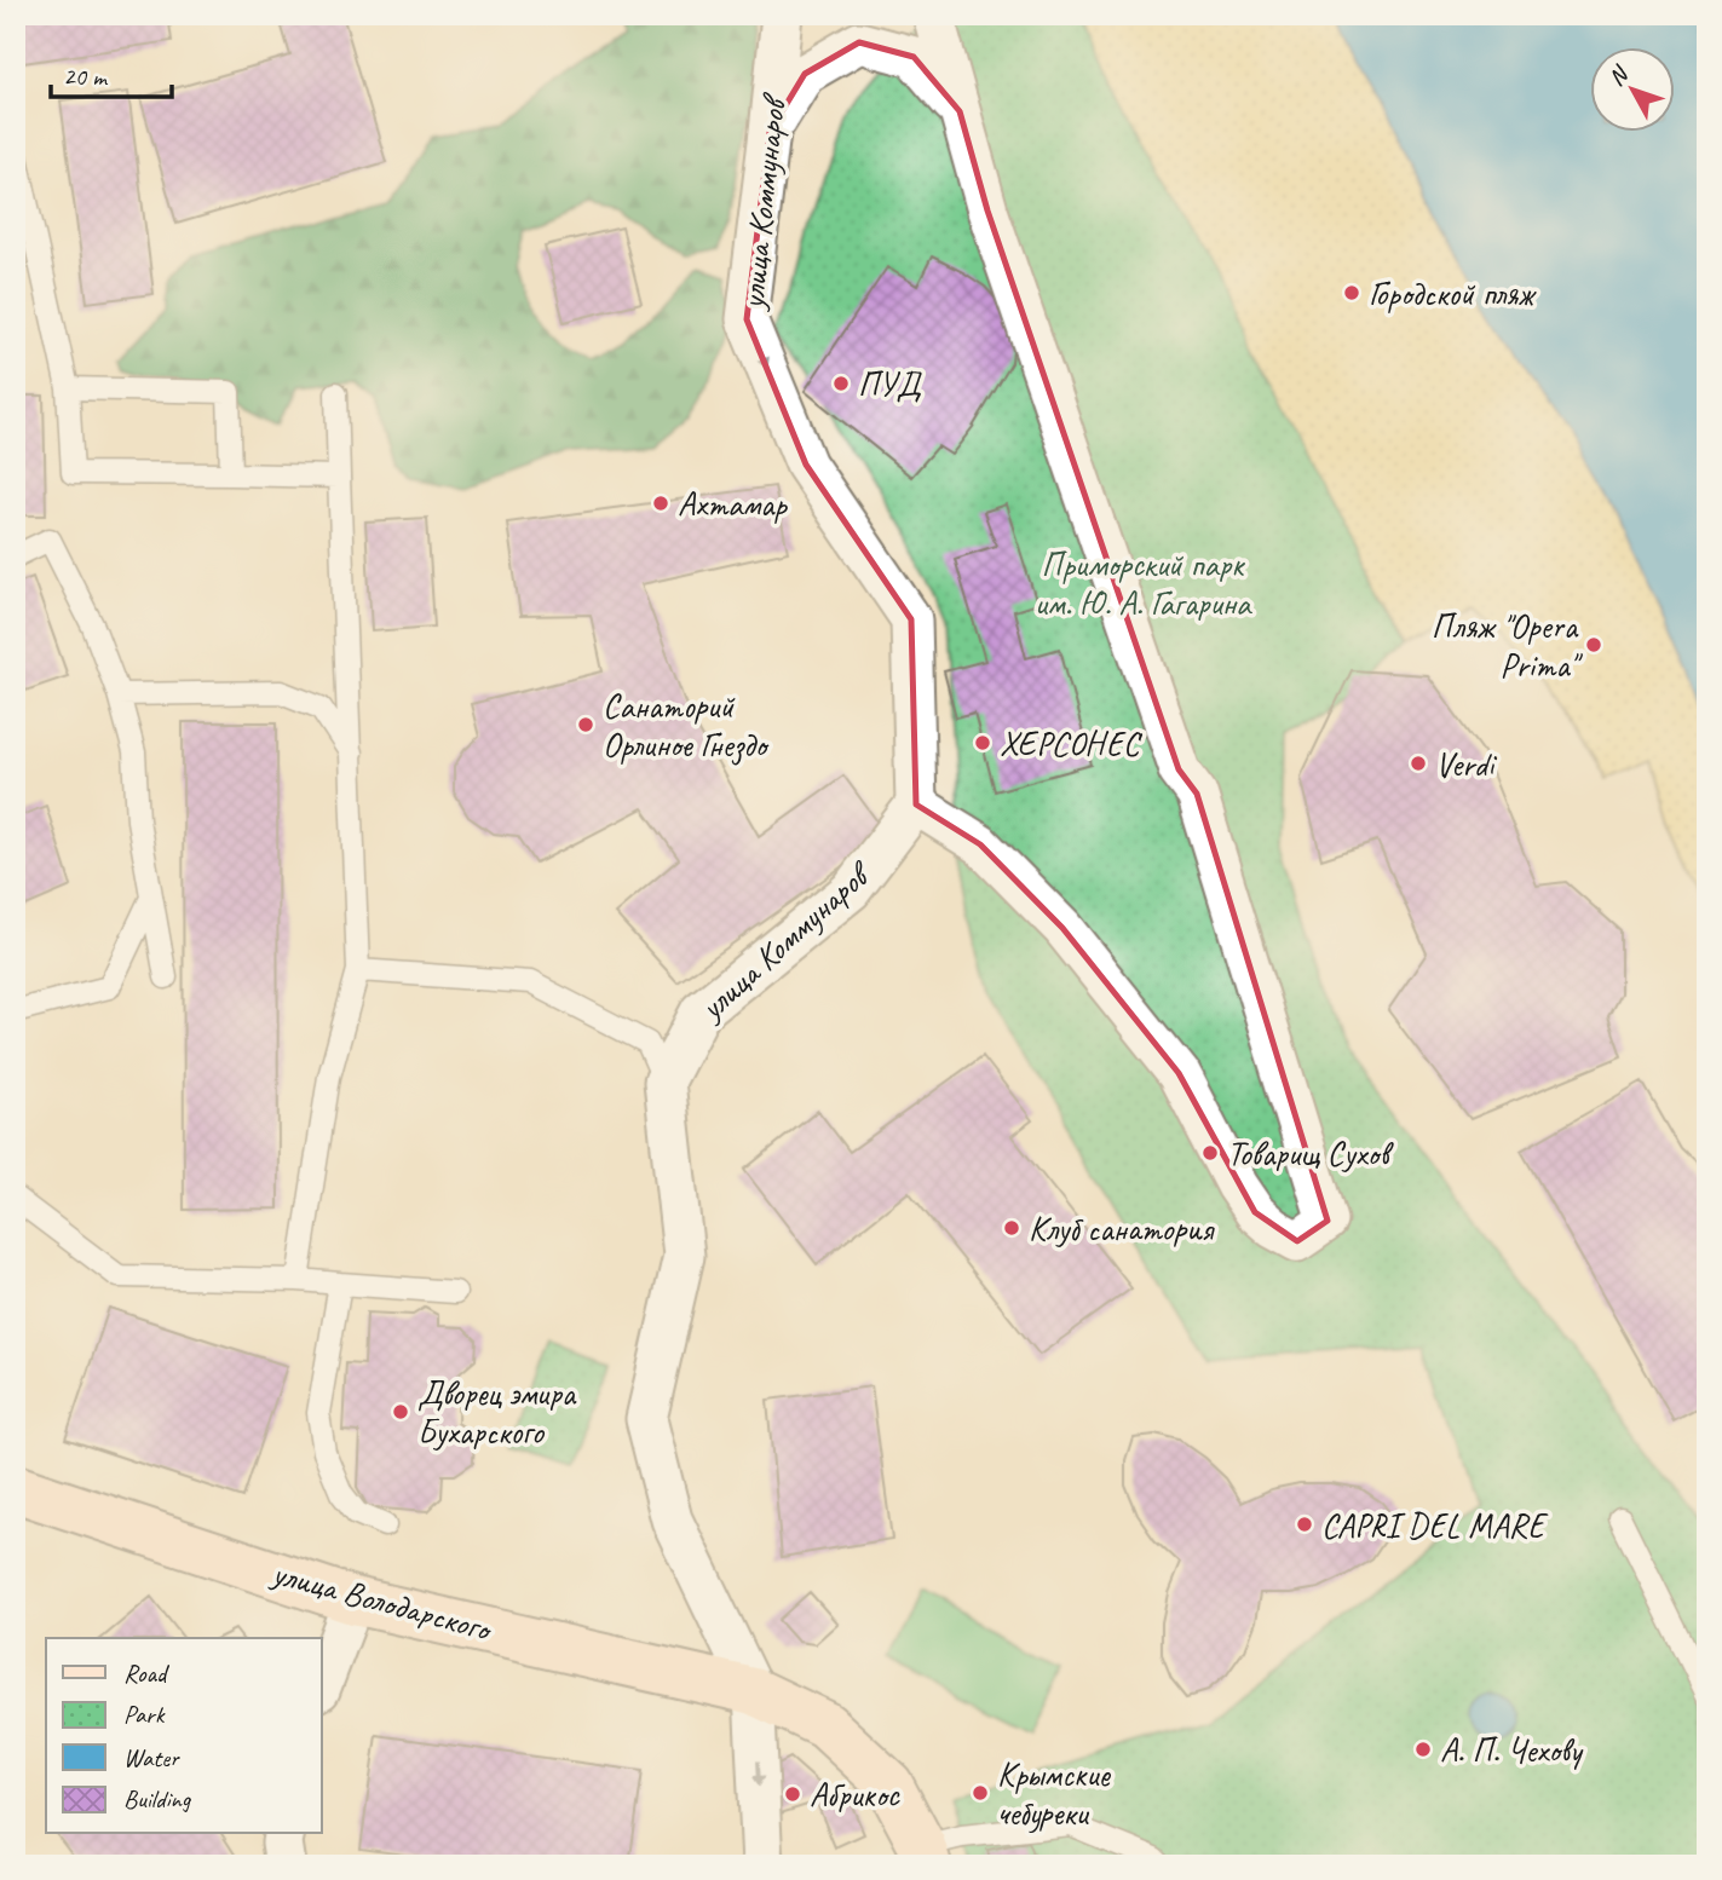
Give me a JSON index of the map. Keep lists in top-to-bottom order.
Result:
{
  "streets": {
    "main road": ["улица Володарского"],
    "street": ["улица Коммунаров"]
  },
  "one_way": ["улица Коммунаров"],
  "parks": ["Приморский парк им. Ю. А. Гагарина"],
  "places": [
    "Городской пляж",
    "ПУД",
    "Ахтамар",
    "Пляж \"Opera Prima\"",
    "Санаторий Орлиное Гнездо",
    "ХЕРСОНЕС",
    "Verdi",
    "Товарищ Сухов",
    "Клуб санатория",
    "Дворец эмира Бухарского",
    "CAPRI DEL MARE",
    "А. П. Чехову",
    "Крымские чебуреки",
    "Абрикос"
  ],
  "legend": [
    "Road",
    "Park",
    "Water",
    "Building"
  ],
  "scale_bar": "20 m",
  "north": "top left"
}
